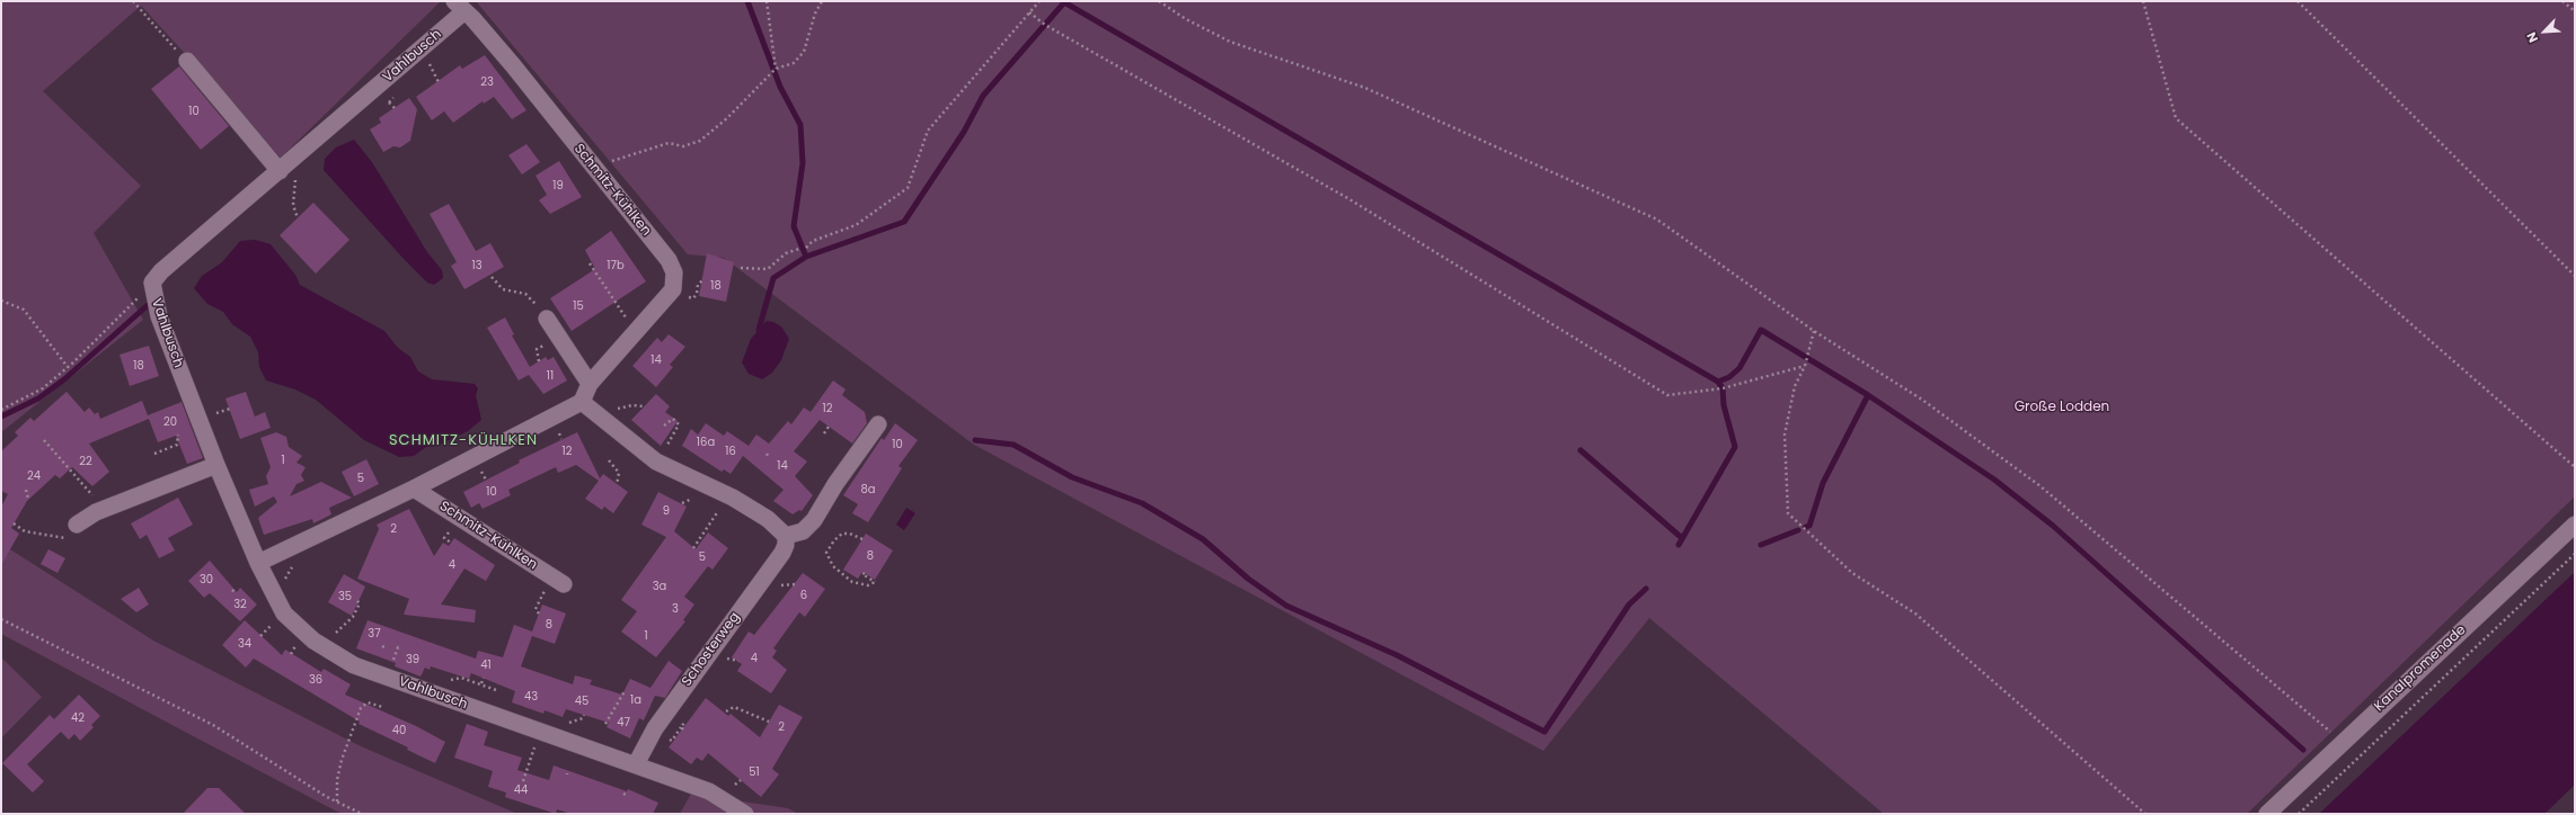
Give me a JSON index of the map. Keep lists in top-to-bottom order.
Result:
{
  "streets": {
    "street": [
      "Vahlbusch",
      "Schmitz-Kühlken",
      "Schosterweg",
      "Kanalpromenade"
    ]
  },
  "crossings": [
    ["Vahlbusch", "Schmitz-Kühlken"],
    ["Vahlbusch", "Schosterweg"]
  ],
  "districts": ["SCHMITZ-KÜHLKEN"],
  "parks": ["Große Lodden"],
  "house_numbers": [
    "23",
    "10",
    "19",
    "13",
    "17b",
    "18",
    "15",
    "14",
    "18",
    "11",
    "12",
    "20",
    "16a",
    "10",
    "12",
    "16",
    "1",
    "22",
    "14",
    "24",
    "5",
    "8a",
    "10",
    "9",
    "2",
    "8",
    "5",
    "4",
    "30",
    "3a",
    "6",
    "35",
    "32",
    "3",
    "8",
    "37",
    "1",
    "34",
    "4",
    "39",
    "41",
    "36",
    "43",
    "1a",
    "45",
    "42",
    "47",
    "2",
    "40",
    "51",
    "44"
  ],
  "north": "bottom left"
}
